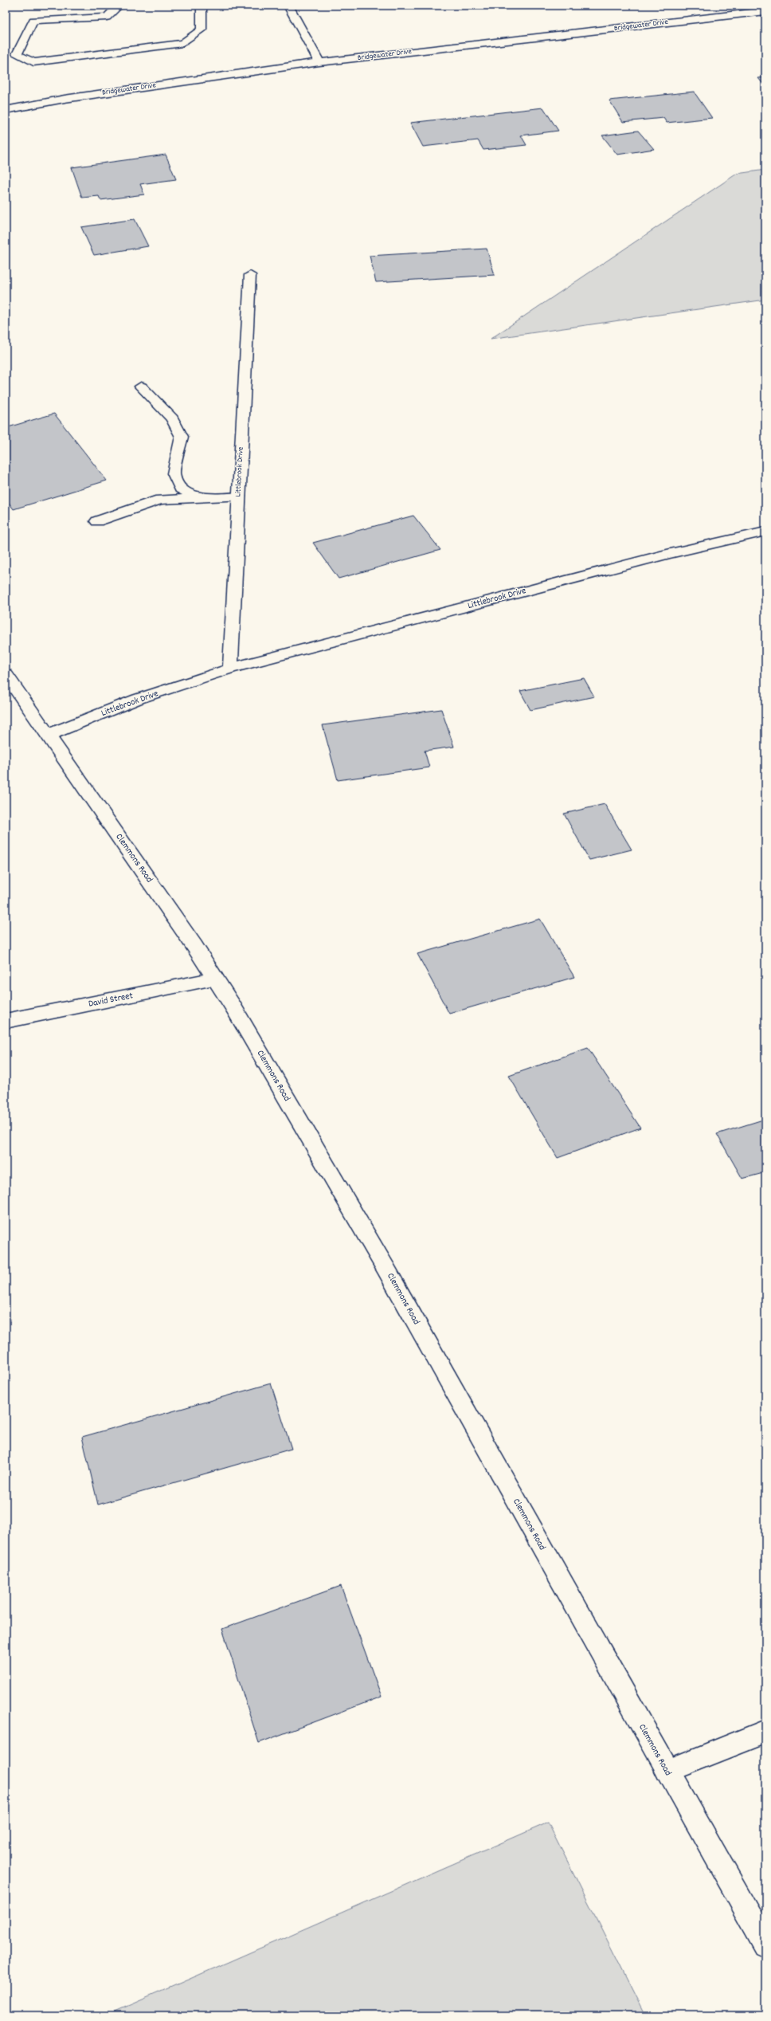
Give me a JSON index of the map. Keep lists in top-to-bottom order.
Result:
{
  "streets": {
    "street": [
      "Bridgewater Drive",
      "Littlebrook Drive",
      "Clemmons Road",
      "David Street"
    ]
  },
  "crossings": [
    ["Littlebrook Drive", "Clemmons Road"],
    ["Clemmons Road", "David Street"]
  ]
}
